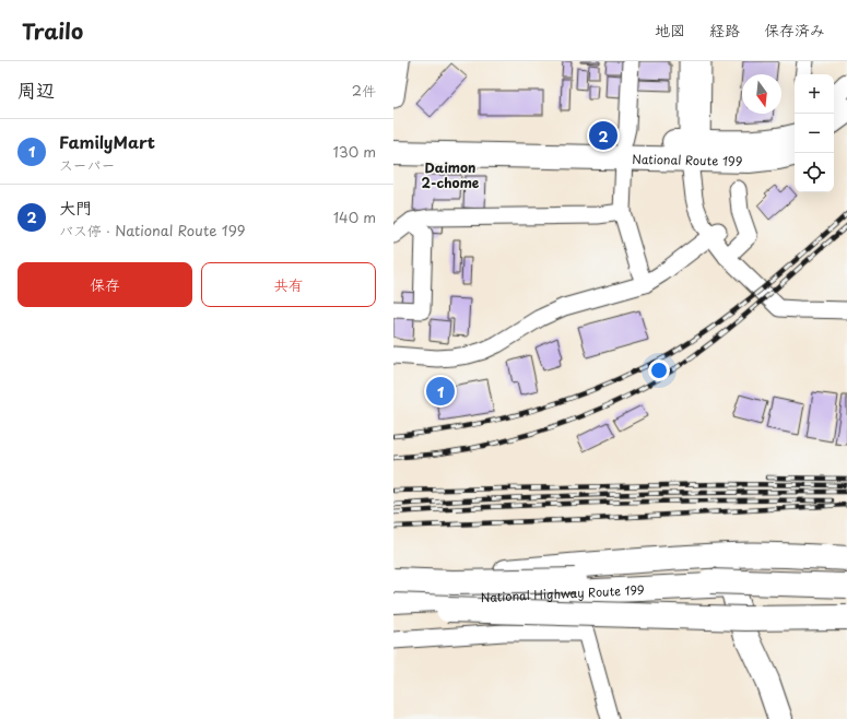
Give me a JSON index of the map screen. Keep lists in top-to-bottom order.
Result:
{
  "streets": {
    "highway": ["National Route 199", "National Highway Route 199"]
  },
  "districts": ["Daimon 2-chome"],
  "north": "bottom",
  "page": {
    "header": "Trailo",
    "nav": ["地図", "経路", "保存済み"],
    "heading": ["周辺", "2件"],
    "map_buttons": ["+", "−"],
    "list": [
      {
        "mark": "1",
        "name": "FamilyMart",
        "note": "スーパー",
        "value": "130 m"
      },
      {
        "mark": "2",
        "name": "大門",
        "note": "バス停 · National Route 199",
        "value": "140 m"
      }
    ],
    "pins": ["2", "1"],
    "buttons": ["保存", "共有"]
  }
}
